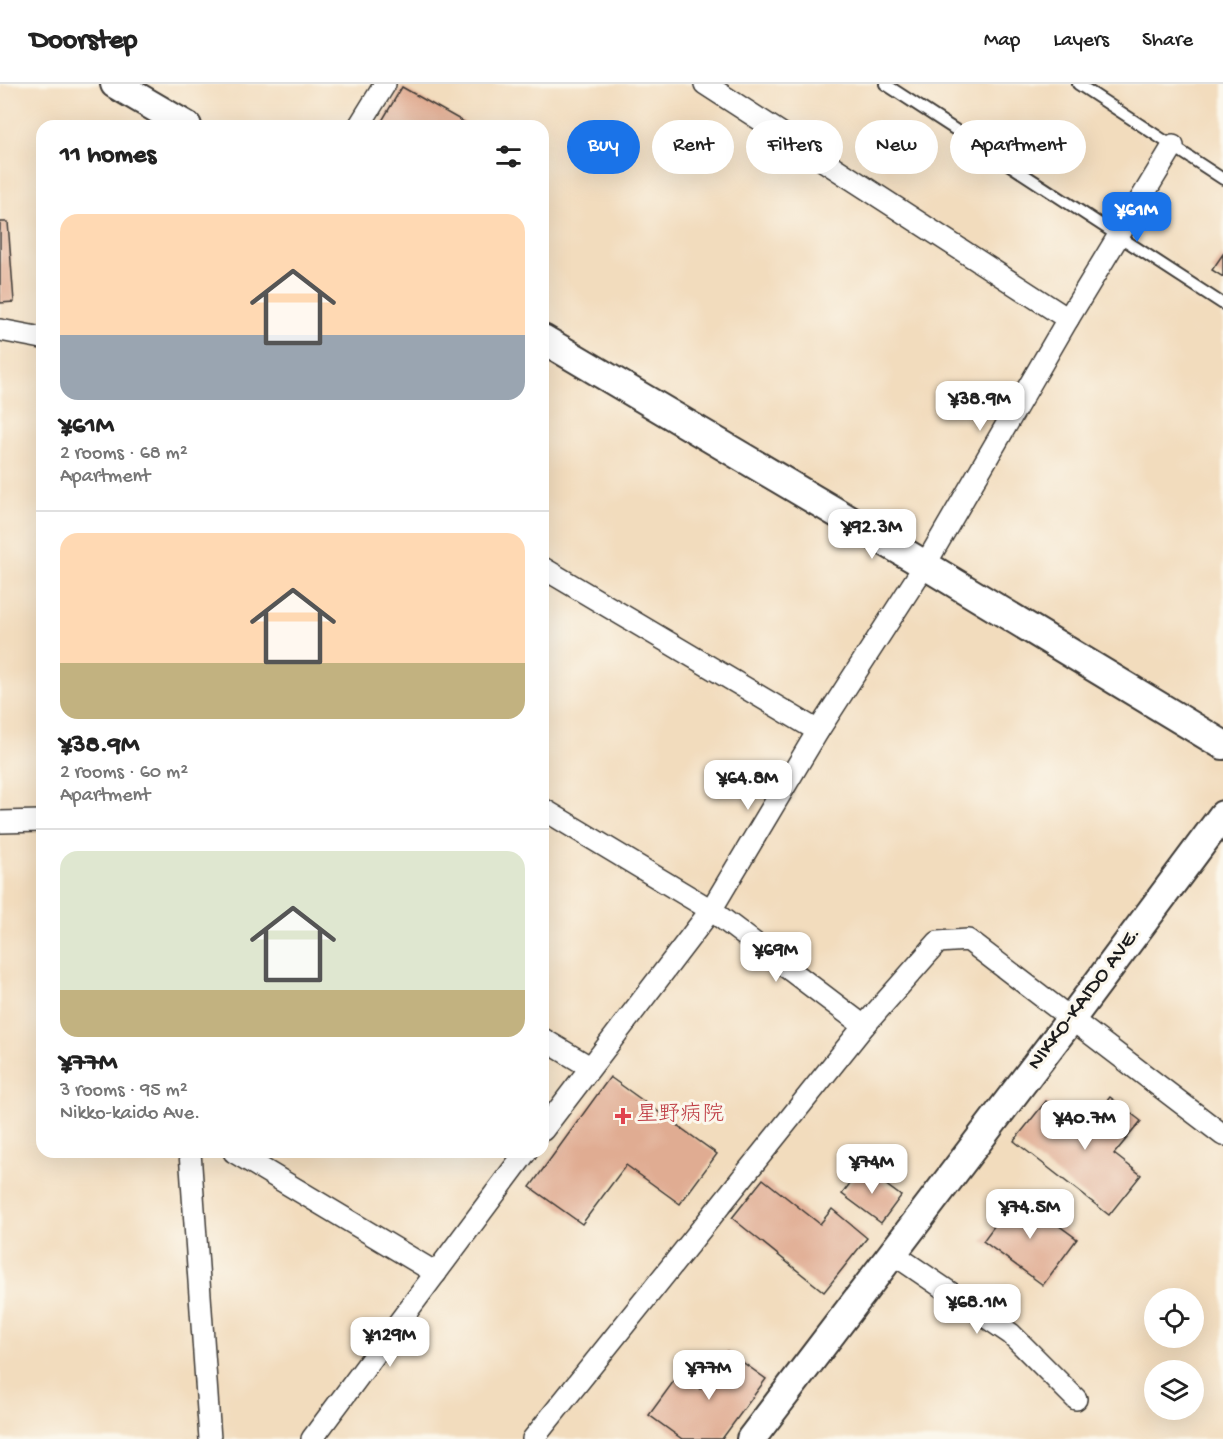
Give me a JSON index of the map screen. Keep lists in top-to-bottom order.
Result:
{
  "streets": {
    "street": ["NIKKO-KAIDO AVE."]
  },
  "places": {
    "health": ["星野病院"]
  },
  "page": {
    "header": "Doorstep",
    "nav": ["Map", "Layers", "Share"],
    "chip": [
      "Buy",
      "Rent",
      "Filters",
      "New",
      "Apartment"
    ],
    "heading": "11 homes",
    "price": [
      "¥61M",
      "¥38.9M",
      "¥92.3M",
      "¥64.8M",
      "¥69M",
      "¥40.7M",
      "¥74M",
      "¥74.5M",
      "¥68.1M",
      "¥129M",
      "¥77M"
    ],
    "list": [
      {
        "name": "¥61M",
        "note": "2 rooms · 68 m² · Apartment"
      },
      {
        "name": "¥38.9M",
        "note": "2 rooms · 60 m² · Apartment"
      },
      {
        "name": "¥77M",
        "note": "3 rooms · 95 m² · Nikko-kaido Ave."
      }
    ]
  }
}
